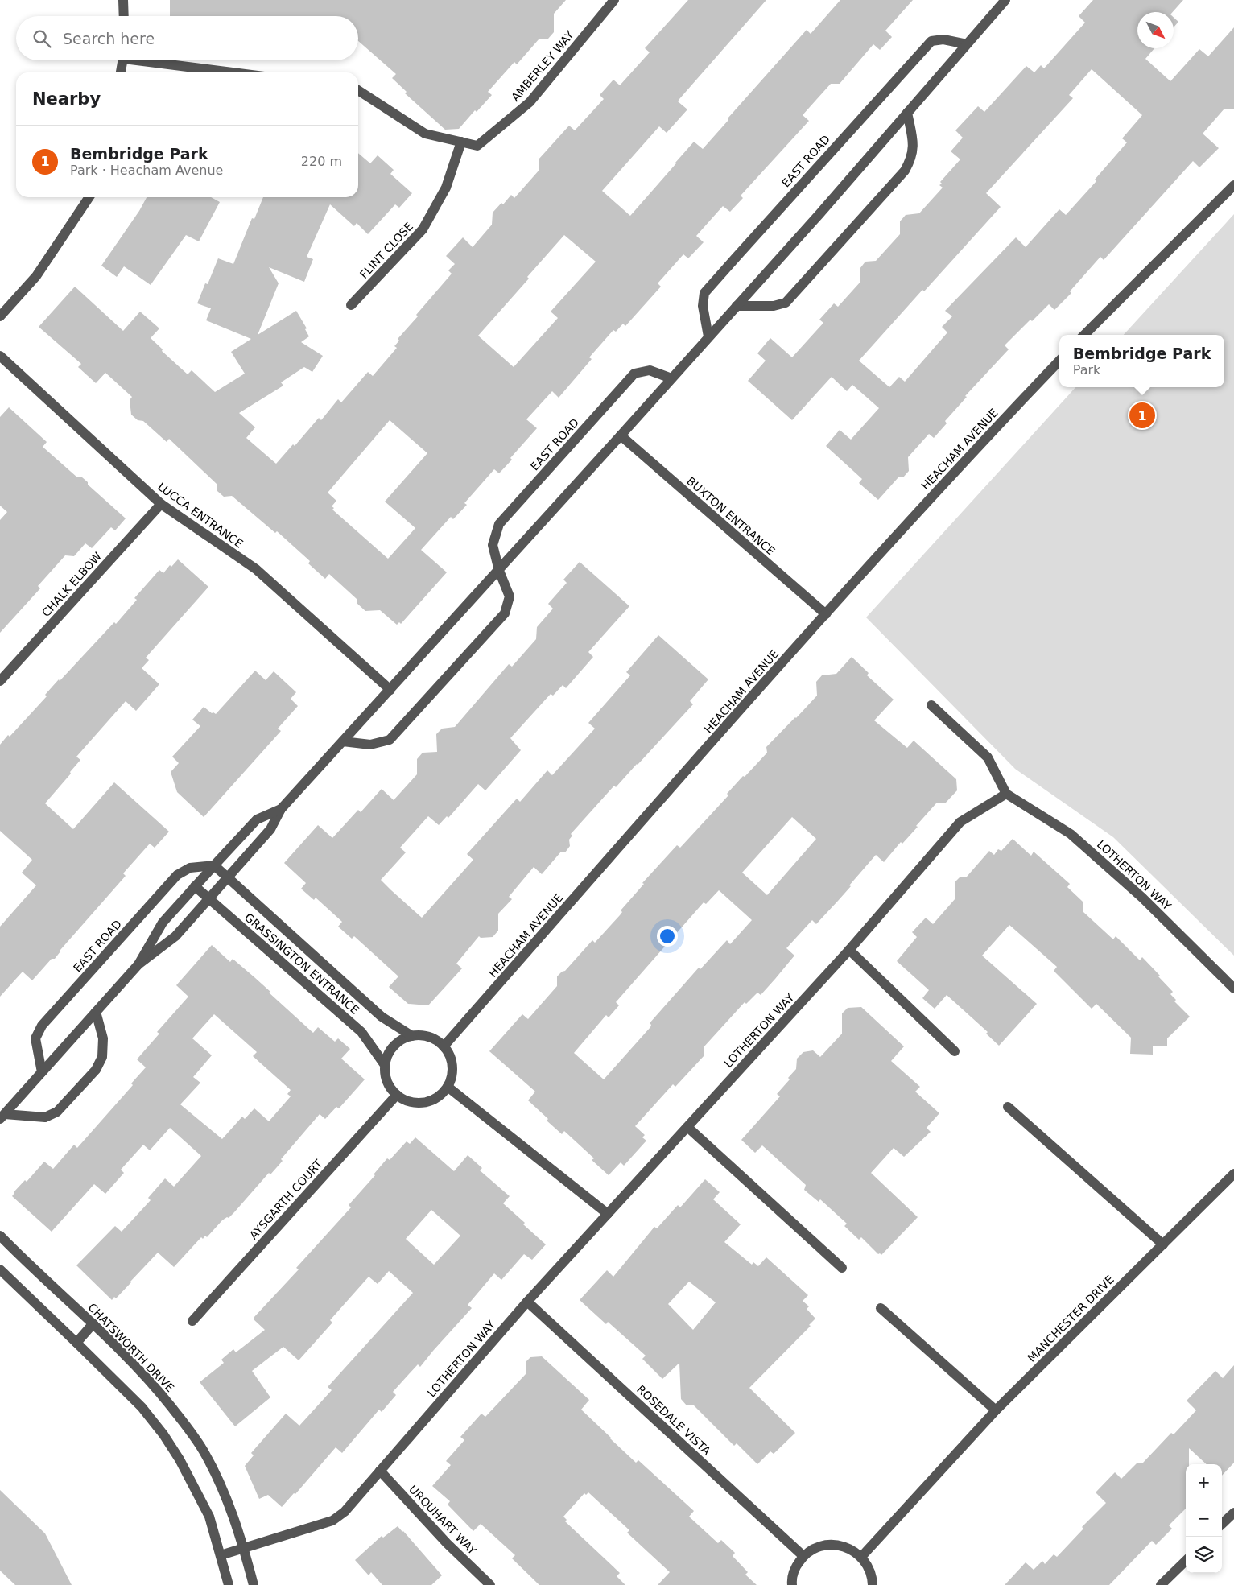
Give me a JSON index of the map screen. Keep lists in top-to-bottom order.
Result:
{
  "streets": {
    "street": [
      "AMBERLEY WAY",
      "EAST ROAD",
      "FLINT CLOSE",
      "HEACHAM AVENUE",
      "LUCCA ENTRANCE",
      "BUXTON ENTRANCE",
      "CHALK ELBOW",
      "LOTHERTON WAY",
      "GRASSINGTON ENTRANCE",
      "AYSGARTH COURT",
      "MANCHESTER DRIVE",
      "CHATSWORTH DRIVE",
      "ROSEDALE VISTA",
      "URQUHART WAY"
    ]
  },
  "crossings": [
    ["AMBERLEY WAY", "FLINT CLOSE"],
    ["EAST ROAD", "GRASSINGTON ENTRANCE"],
    ["HEACHAM AVENUE", "BUXTON ENTRANCE"],
    ["HEACHAM AVENUE", "GRASSINGTON ENTRANCE"],
    ["HEACHAM AVENUE", "AYSGARTH COURT"],
    ["LUCCA ENTRANCE", "CHALK ELBOW"],
    ["LOTHERTON WAY", "CHATSWORTH DRIVE"],
    ["LOTHERTON WAY", "ROSEDALE VISTA"],
    ["LOTHERTON WAY", "URQUHART WAY"],
    ["GRASSINGTON ENTRANCE", "AYSGARTH COURT"]
  ],
  "north": "bottom right",
  "page": {
    "search": "Search here",
    "heading": "Nearby",
    "list": [
      {
        "mark": "1",
        "name": "Bembridge Park",
        "note": "Park · Heacham Avenue",
        "value": "220 m"
      }
    ],
    "popup": ["Bembridge Park", "Park"],
    "pins": "1",
    "map_buttons": ["+", "−"]
  }
}
